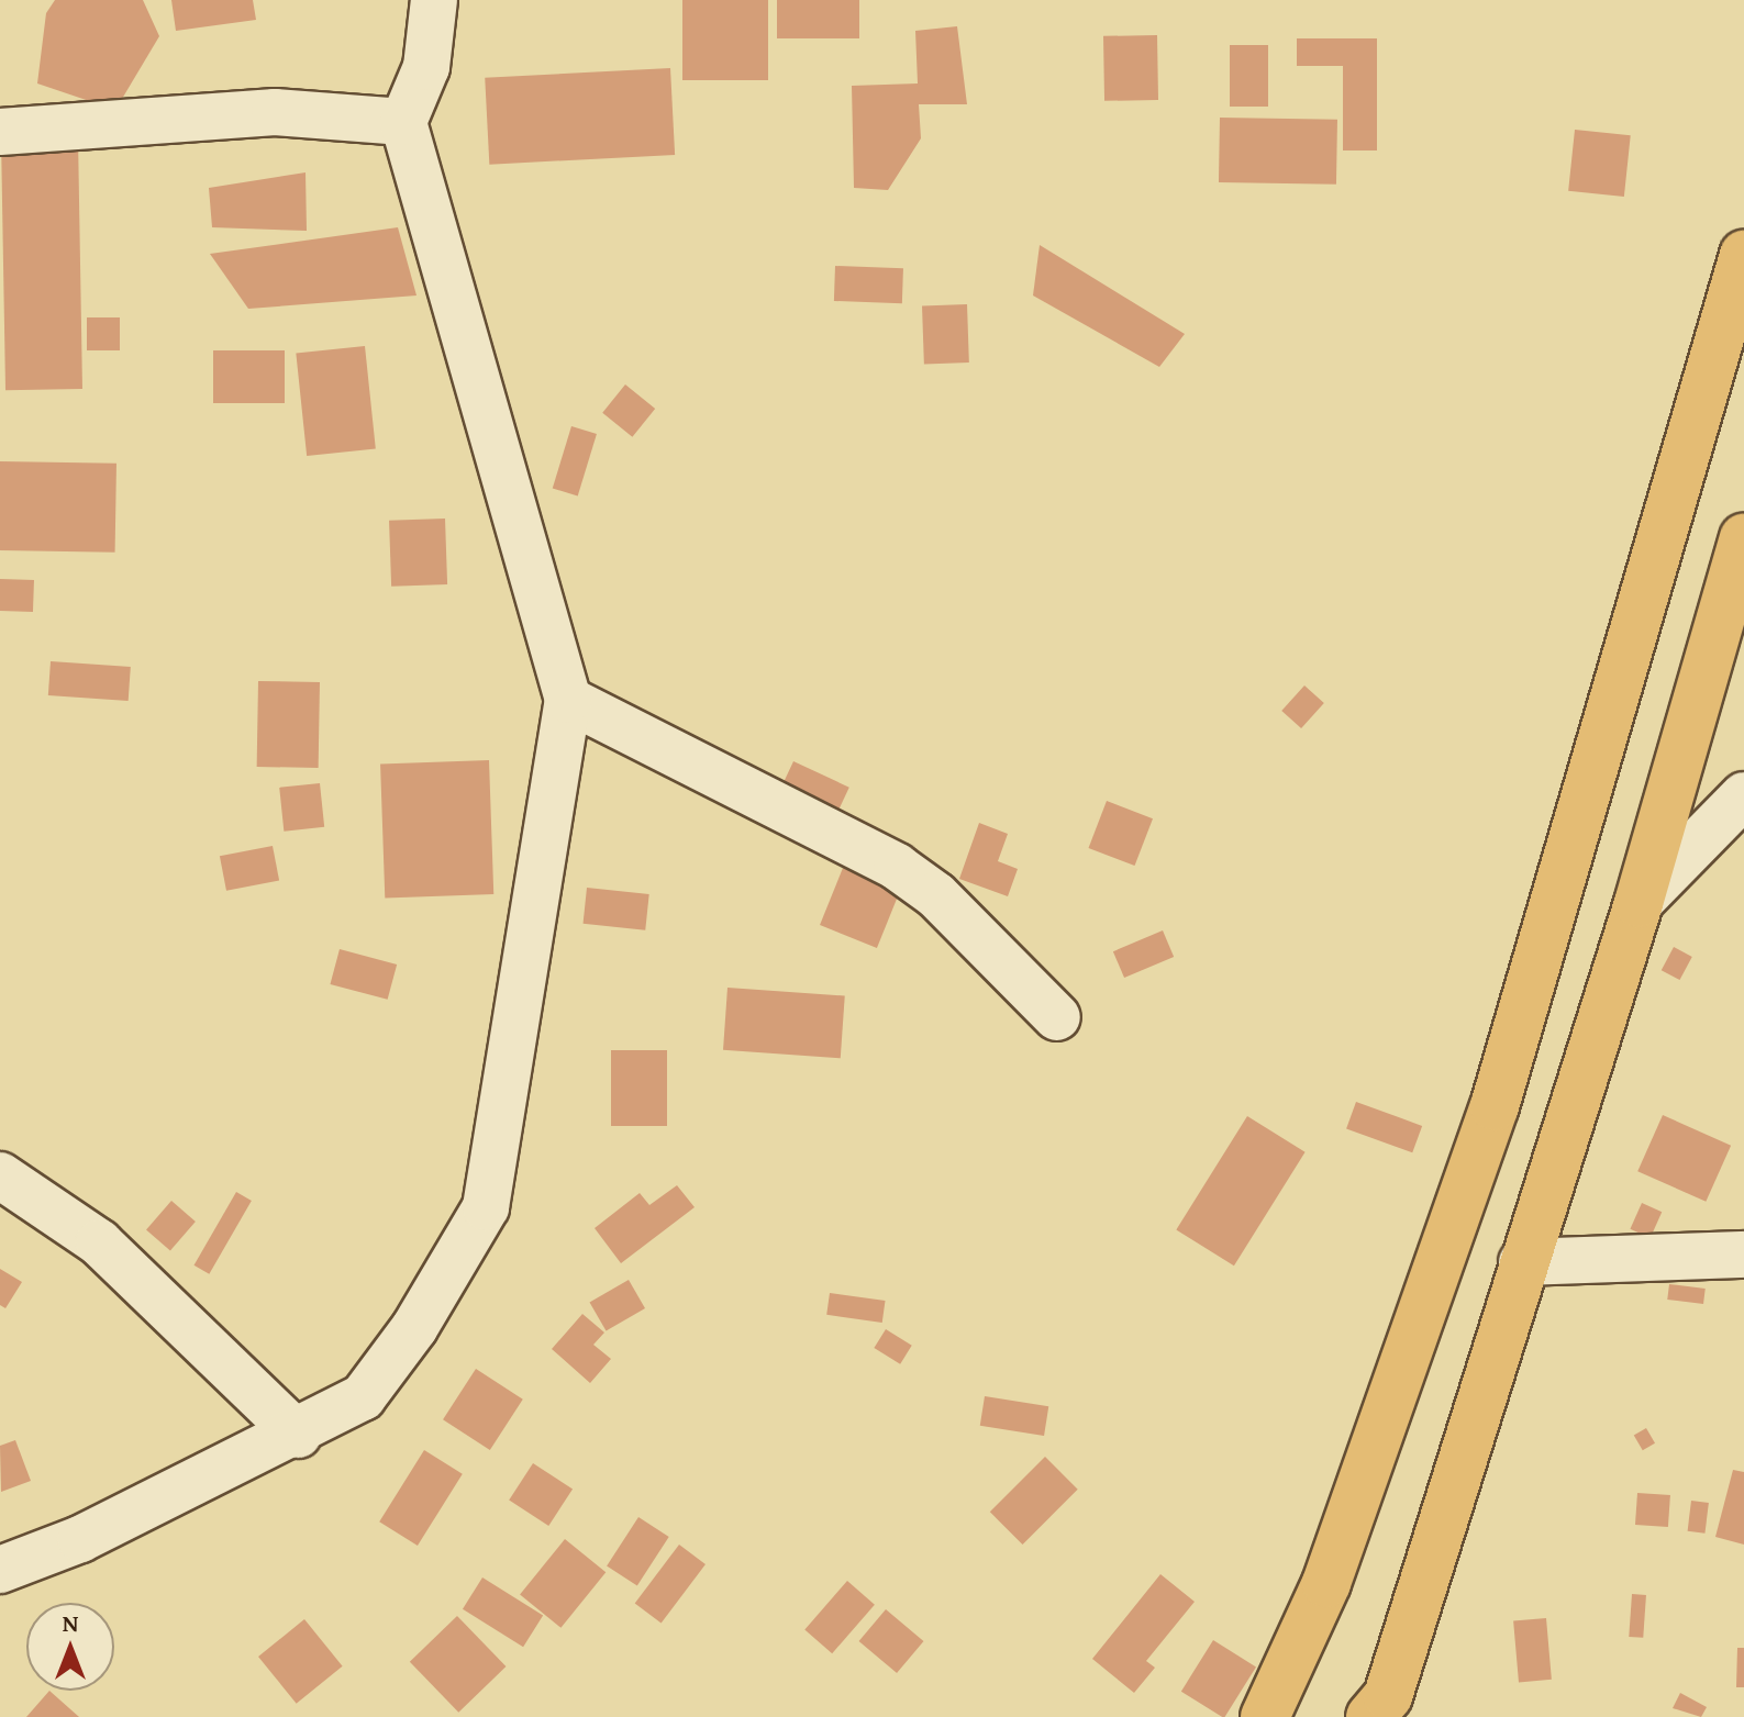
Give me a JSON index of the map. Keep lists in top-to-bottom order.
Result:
{
  "north": "top"
}
